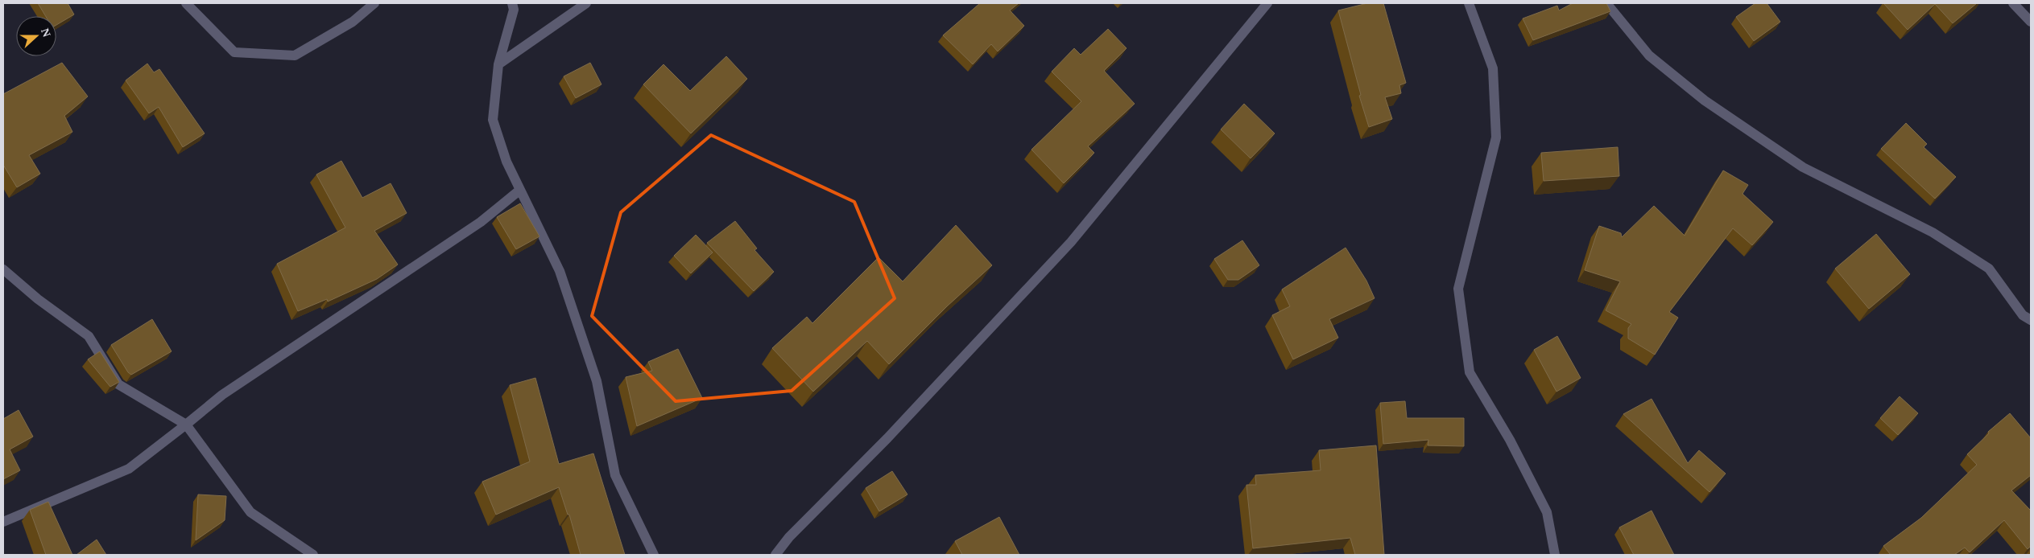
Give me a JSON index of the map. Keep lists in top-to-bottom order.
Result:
{
  "north": "right"
}
